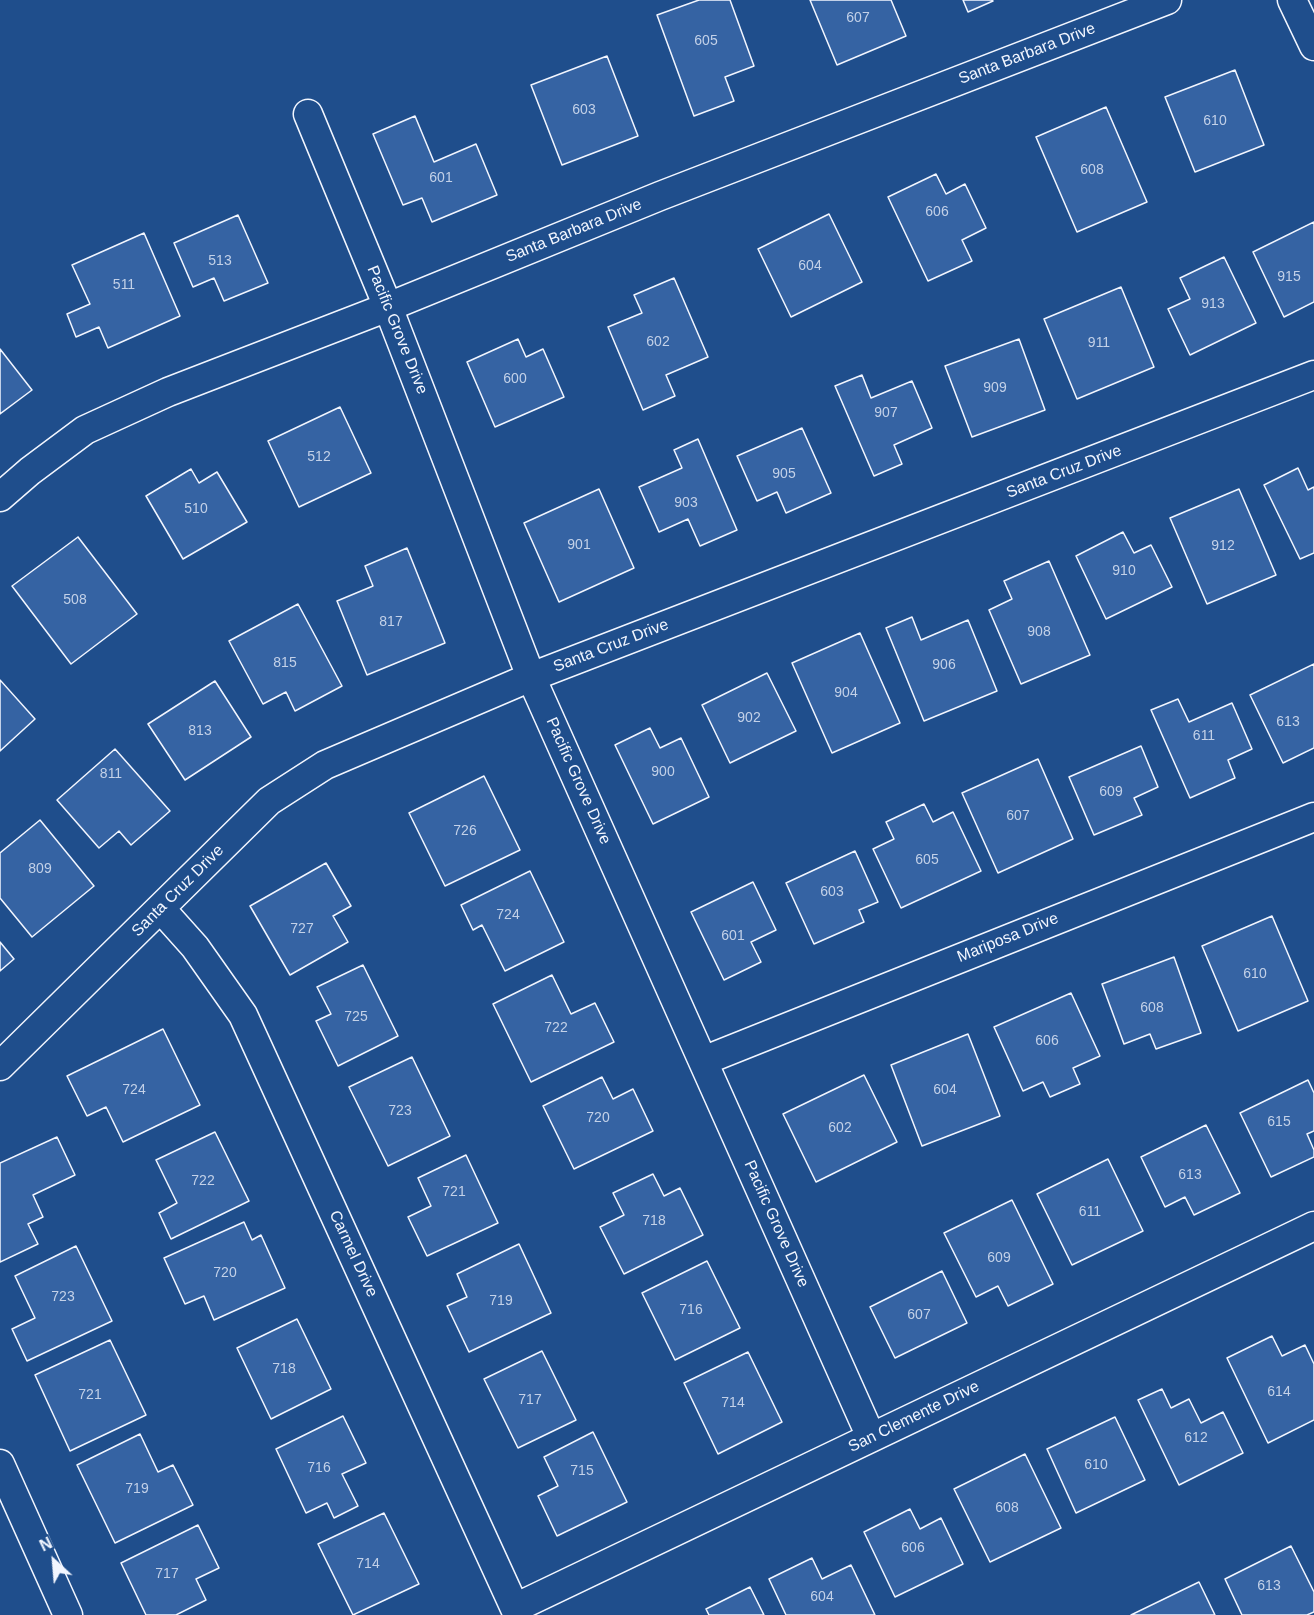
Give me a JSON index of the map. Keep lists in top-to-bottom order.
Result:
{
  "streets": {
    "street": [
      "Santa Barbara Drive",
      "Pacific Grove Drive",
      "Santa Cruz Drive",
      "Mariposa Drive",
      "Carmel Drive",
      "San Clemente Drive"
    ]
  },
  "crossings": [
    ["Santa Barbara Drive", "Pacific Grove Drive"],
    ["Pacific Grove Drive", "Santa Cruz Drive"],
    ["Pacific Grove Drive", "Mariposa Drive"],
    ["Pacific Grove Drive", "San Clemente Drive"],
    ["Santa Cruz Drive", "Carmel Drive"],
    ["Carmel Drive", "San Clemente Drive"]
  ],
  "house_numbers": [
    "607",
    "605",
    "603",
    "610",
    "608",
    "601",
    "606",
    "513",
    "604",
    "915",
    "511",
    "913",
    "602",
    "911",
    "600",
    "909",
    "907",
    "512",
    "905",
    "903",
    "510",
    "901",
    "912",
    "910",
    "508",
    "817",
    "908",
    "815",
    "906",
    "904",
    "902",
    "613",
    "813",
    "611",
    "900",
    "811",
    "609",
    "607",
    "726",
    "605",
    "809",
    "603",
    "724",
    "727",
    "601",
    "610",
    "608",
    "725",
    "722",
    "606",
    "724",
    "604",
    "723",
    "720",
    "615",
    "602",
    "613",
    "722",
    "721",
    "611",
    "718",
    "609",
    "720",
    "723",
    "719",
    "716",
    "607",
    "718",
    "614",
    "721",
    "717",
    "714",
    "612",
    "610",
    "716",
    "715",
    "719",
    "608",
    "606",
    "714",
    "717",
    "613",
    "604"
  ],
  "north": "top left"
}
